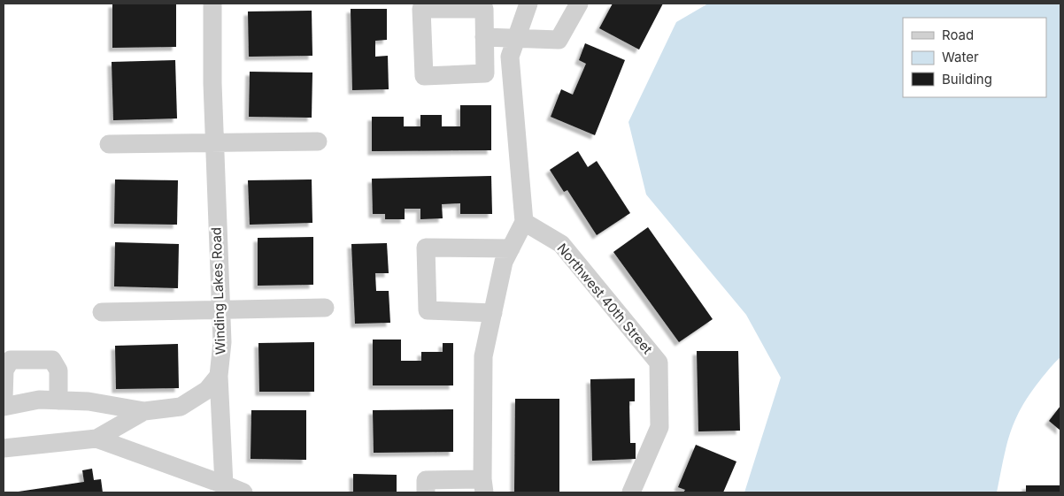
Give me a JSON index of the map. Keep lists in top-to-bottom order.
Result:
{
  "streets": {
    "street": ["Winding Lakes Road", "Northwest 40th Street"]
  },
  "legend": ["Road", "Water", "Building"]
}
